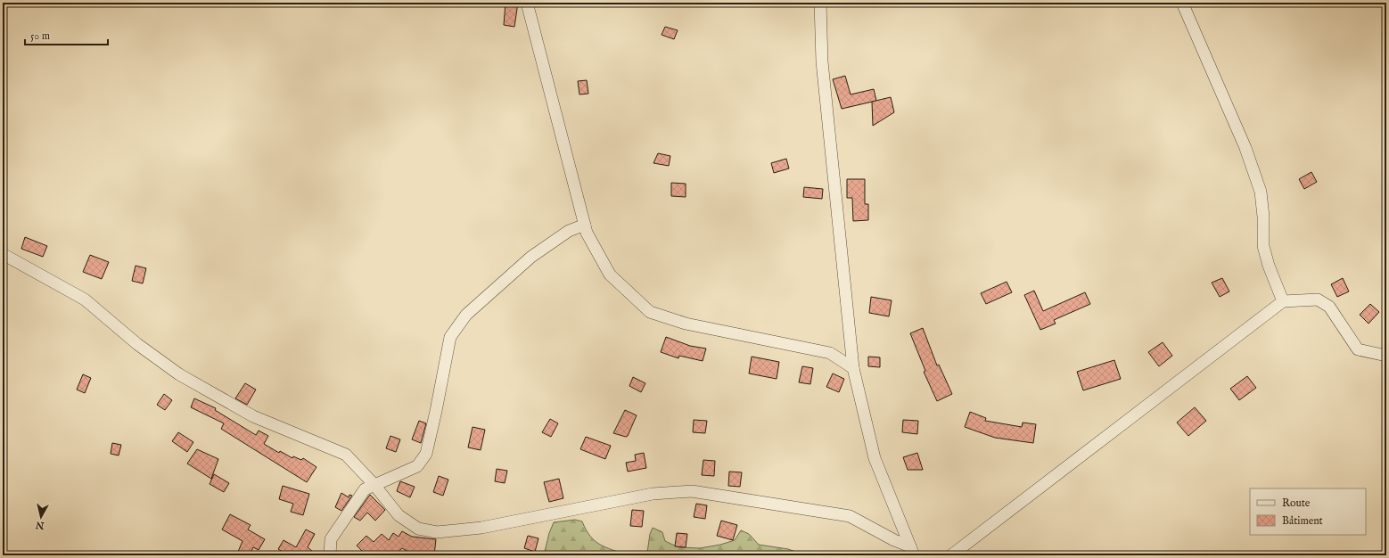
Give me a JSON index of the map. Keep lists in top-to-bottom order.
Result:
{
  "legend": ["Route", "Bâtiment"],
  "scale_bar": "50 m",
  "north": "bottom"
}
